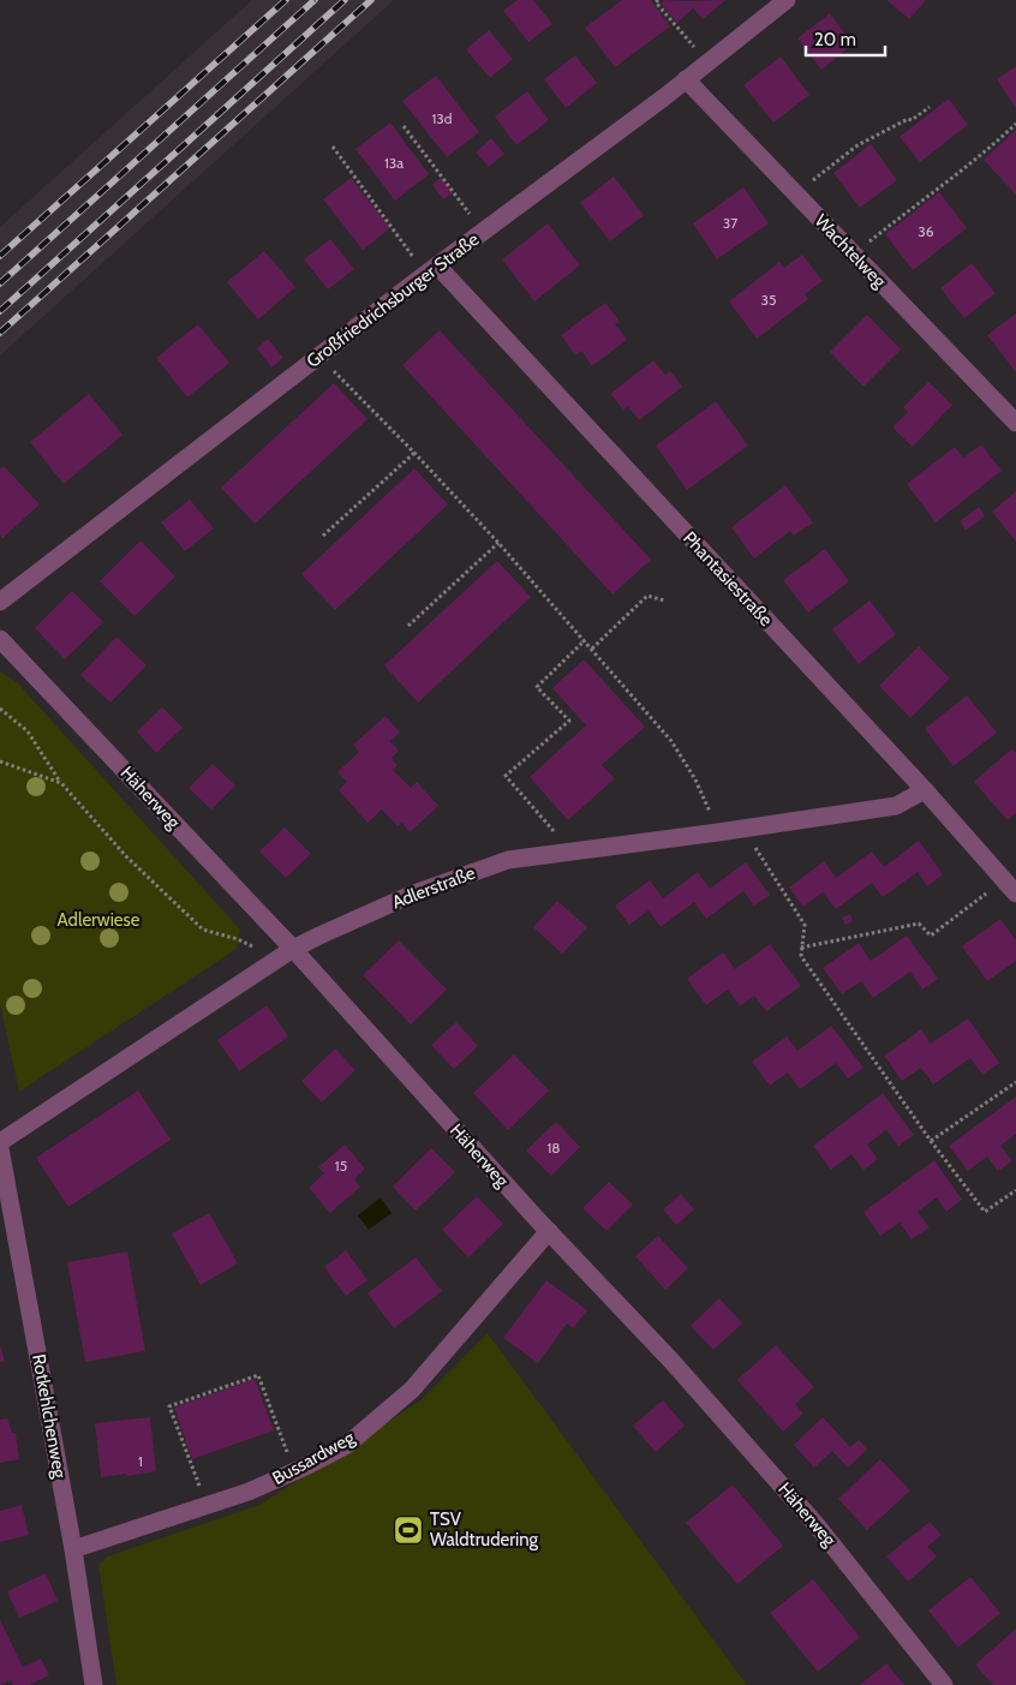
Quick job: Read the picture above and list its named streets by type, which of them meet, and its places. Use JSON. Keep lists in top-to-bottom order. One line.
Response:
{"streets":{"street":["Wachtelweg","Großfriedrichsburger Straße","Phantasiestraße","Häherweg","Adlerstraße","Rotkehlchenweg","Bussardweg"]},"crossings":[["Wachtelweg","Großfriedrichsburger Straße"],["Großfriedrichsburger Straße","Phantasiestraße"],["Phantasiestraße","Adlerstraße"],["Häherweg","Adlerstraße"],["Häherweg","Bussardweg"],["Rotkehlchenweg","Bussardweg"]],"parks":["Adlerwiese"],"places":{"sports":["TSV Waldtrudering"]},"house_numbers":["13d","13a","37","36","35","18","15","1"],"scale_bar":"20 m"}
